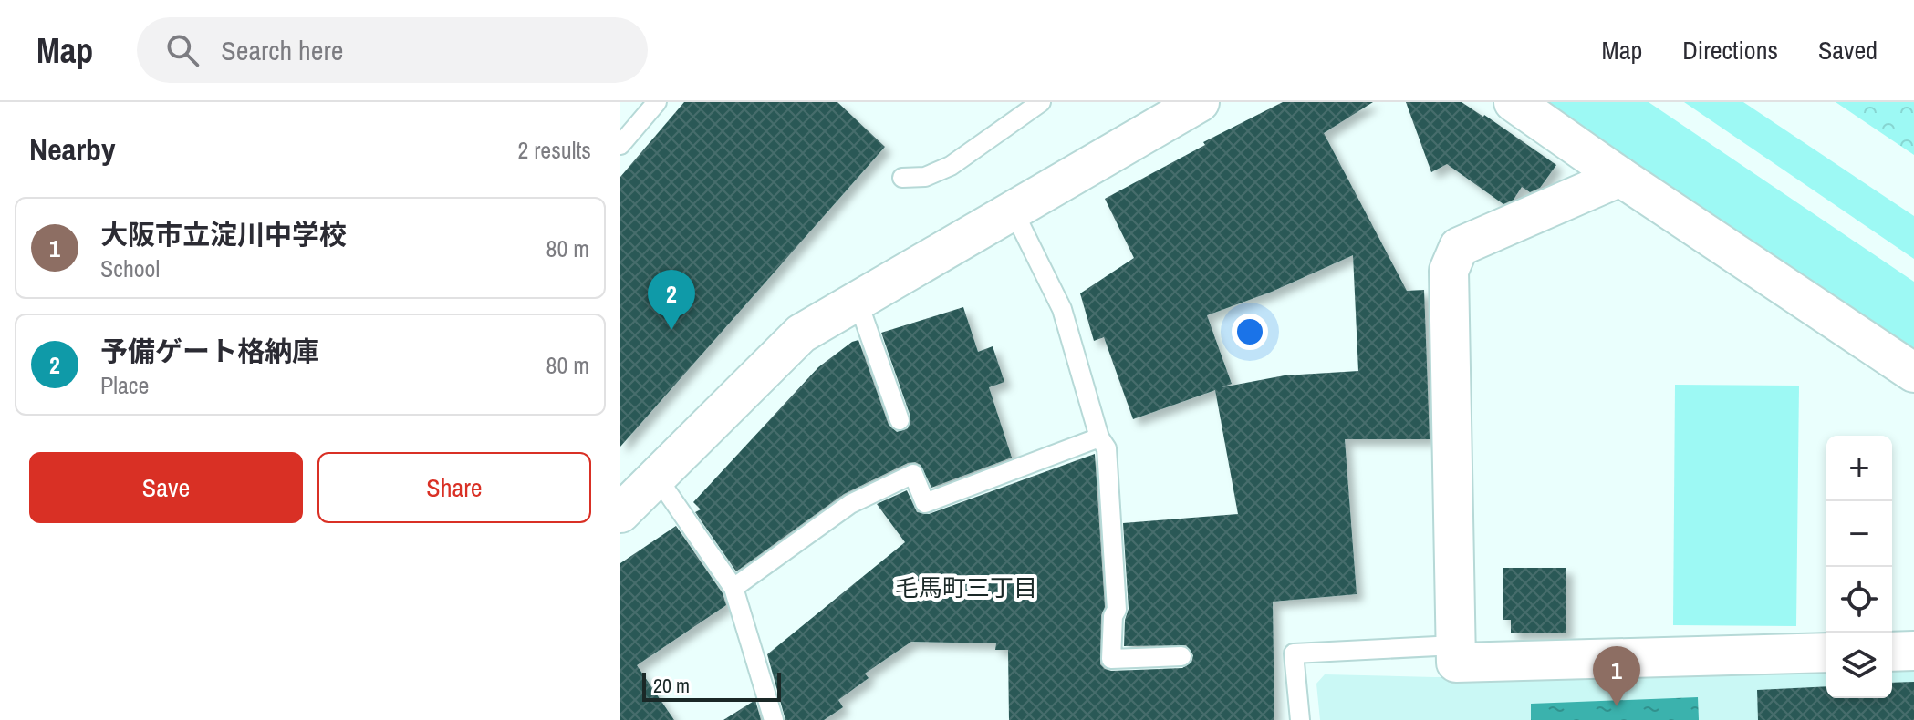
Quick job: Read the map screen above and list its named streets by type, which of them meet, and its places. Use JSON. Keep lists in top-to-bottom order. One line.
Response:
{"districts":["毛馬町三丁目"],"scale_bar":"20 m","page":{"header":"Map","search":"Search here","nav":["Map","Directions","Saved"],"heading":["Nearby","2 results"],"list":[{"mark":"1","name":"大阪市立淀川中学校","note":"School","value":"80 m"},{"mark":"2","name":"予備ゲート格納庫","note":"Place","value":"80 m"}],"pins":["2","1"],"buttons":["Save","Share"],"map_buttons":["+","−"],"scale":"20 m"}}
